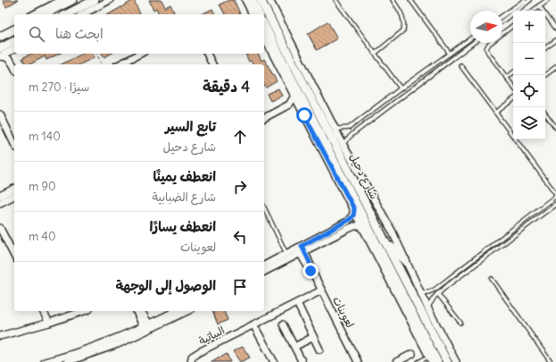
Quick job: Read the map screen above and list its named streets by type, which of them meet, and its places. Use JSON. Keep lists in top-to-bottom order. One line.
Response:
{"streets":{"main road":["شارع دحيل"],"street":["لعوينات","البياتية"]},"crossings":[["لعوينات","البياتية"]],"north":"right","page":{"map_buttons":["+","−"],"search":"ابحث هنا","heading":["4 دقيقة","سيرًا · 270 m"],"list":[["تابع السير","شارع دحيل","140 m"],["انعطف يمينًا","شارع الضبابية","90 m"],["انعطف يسارًا","لعوينات","40 m"],"الوصول إلى الوجهة"]}}
